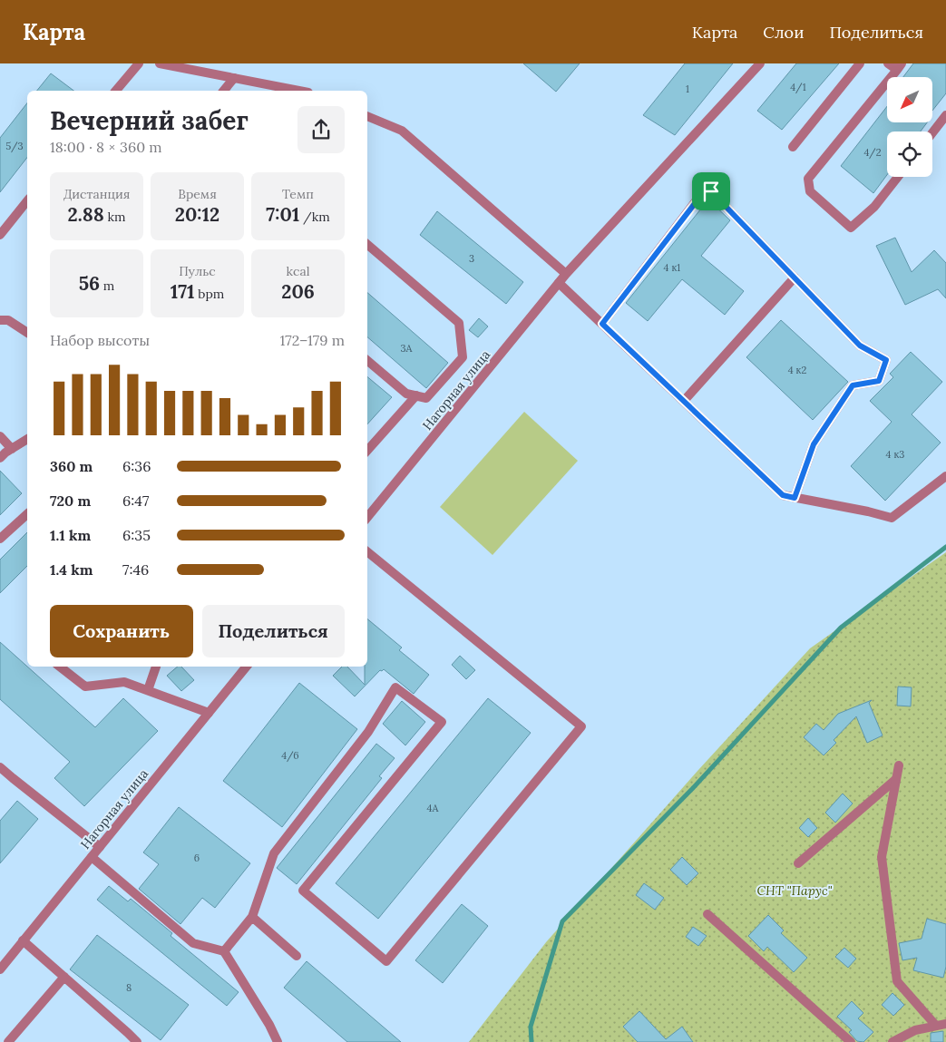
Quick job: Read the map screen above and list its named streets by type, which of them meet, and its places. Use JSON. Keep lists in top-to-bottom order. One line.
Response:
{"streets":{"street":["Нагорная улица"]},"parks":["СНТ \"Парус\""],"house_numbers":["4/1","1","5/3","4/2","3","4 к1","3А","4 к2","4 к3","4/6","4А","6","8"],"north":"bottom left","page":{"header":"Карта","nav":["Карта","Слои","Поделиться"],"heading":["Вечерний забег","18:00 · 8 × 360 m"],"stats":[["Дистанция","2.88 km"],["Время","20:12"],["Темп","7:01 /km"],["56 m"],["Пульс","171 bpm"],["kcal","206"]],"chart":["Набор высоты","172–179 m"],"list":[{"name":"360 m","note":"6:36"},{"name":"720 m","note":"6:47"},{"name":"1.1 km","note":"6:35"},{"name":"1.4 km","note":"7:46"}],"buttons":["Сохранить","Поделиться"]}}
